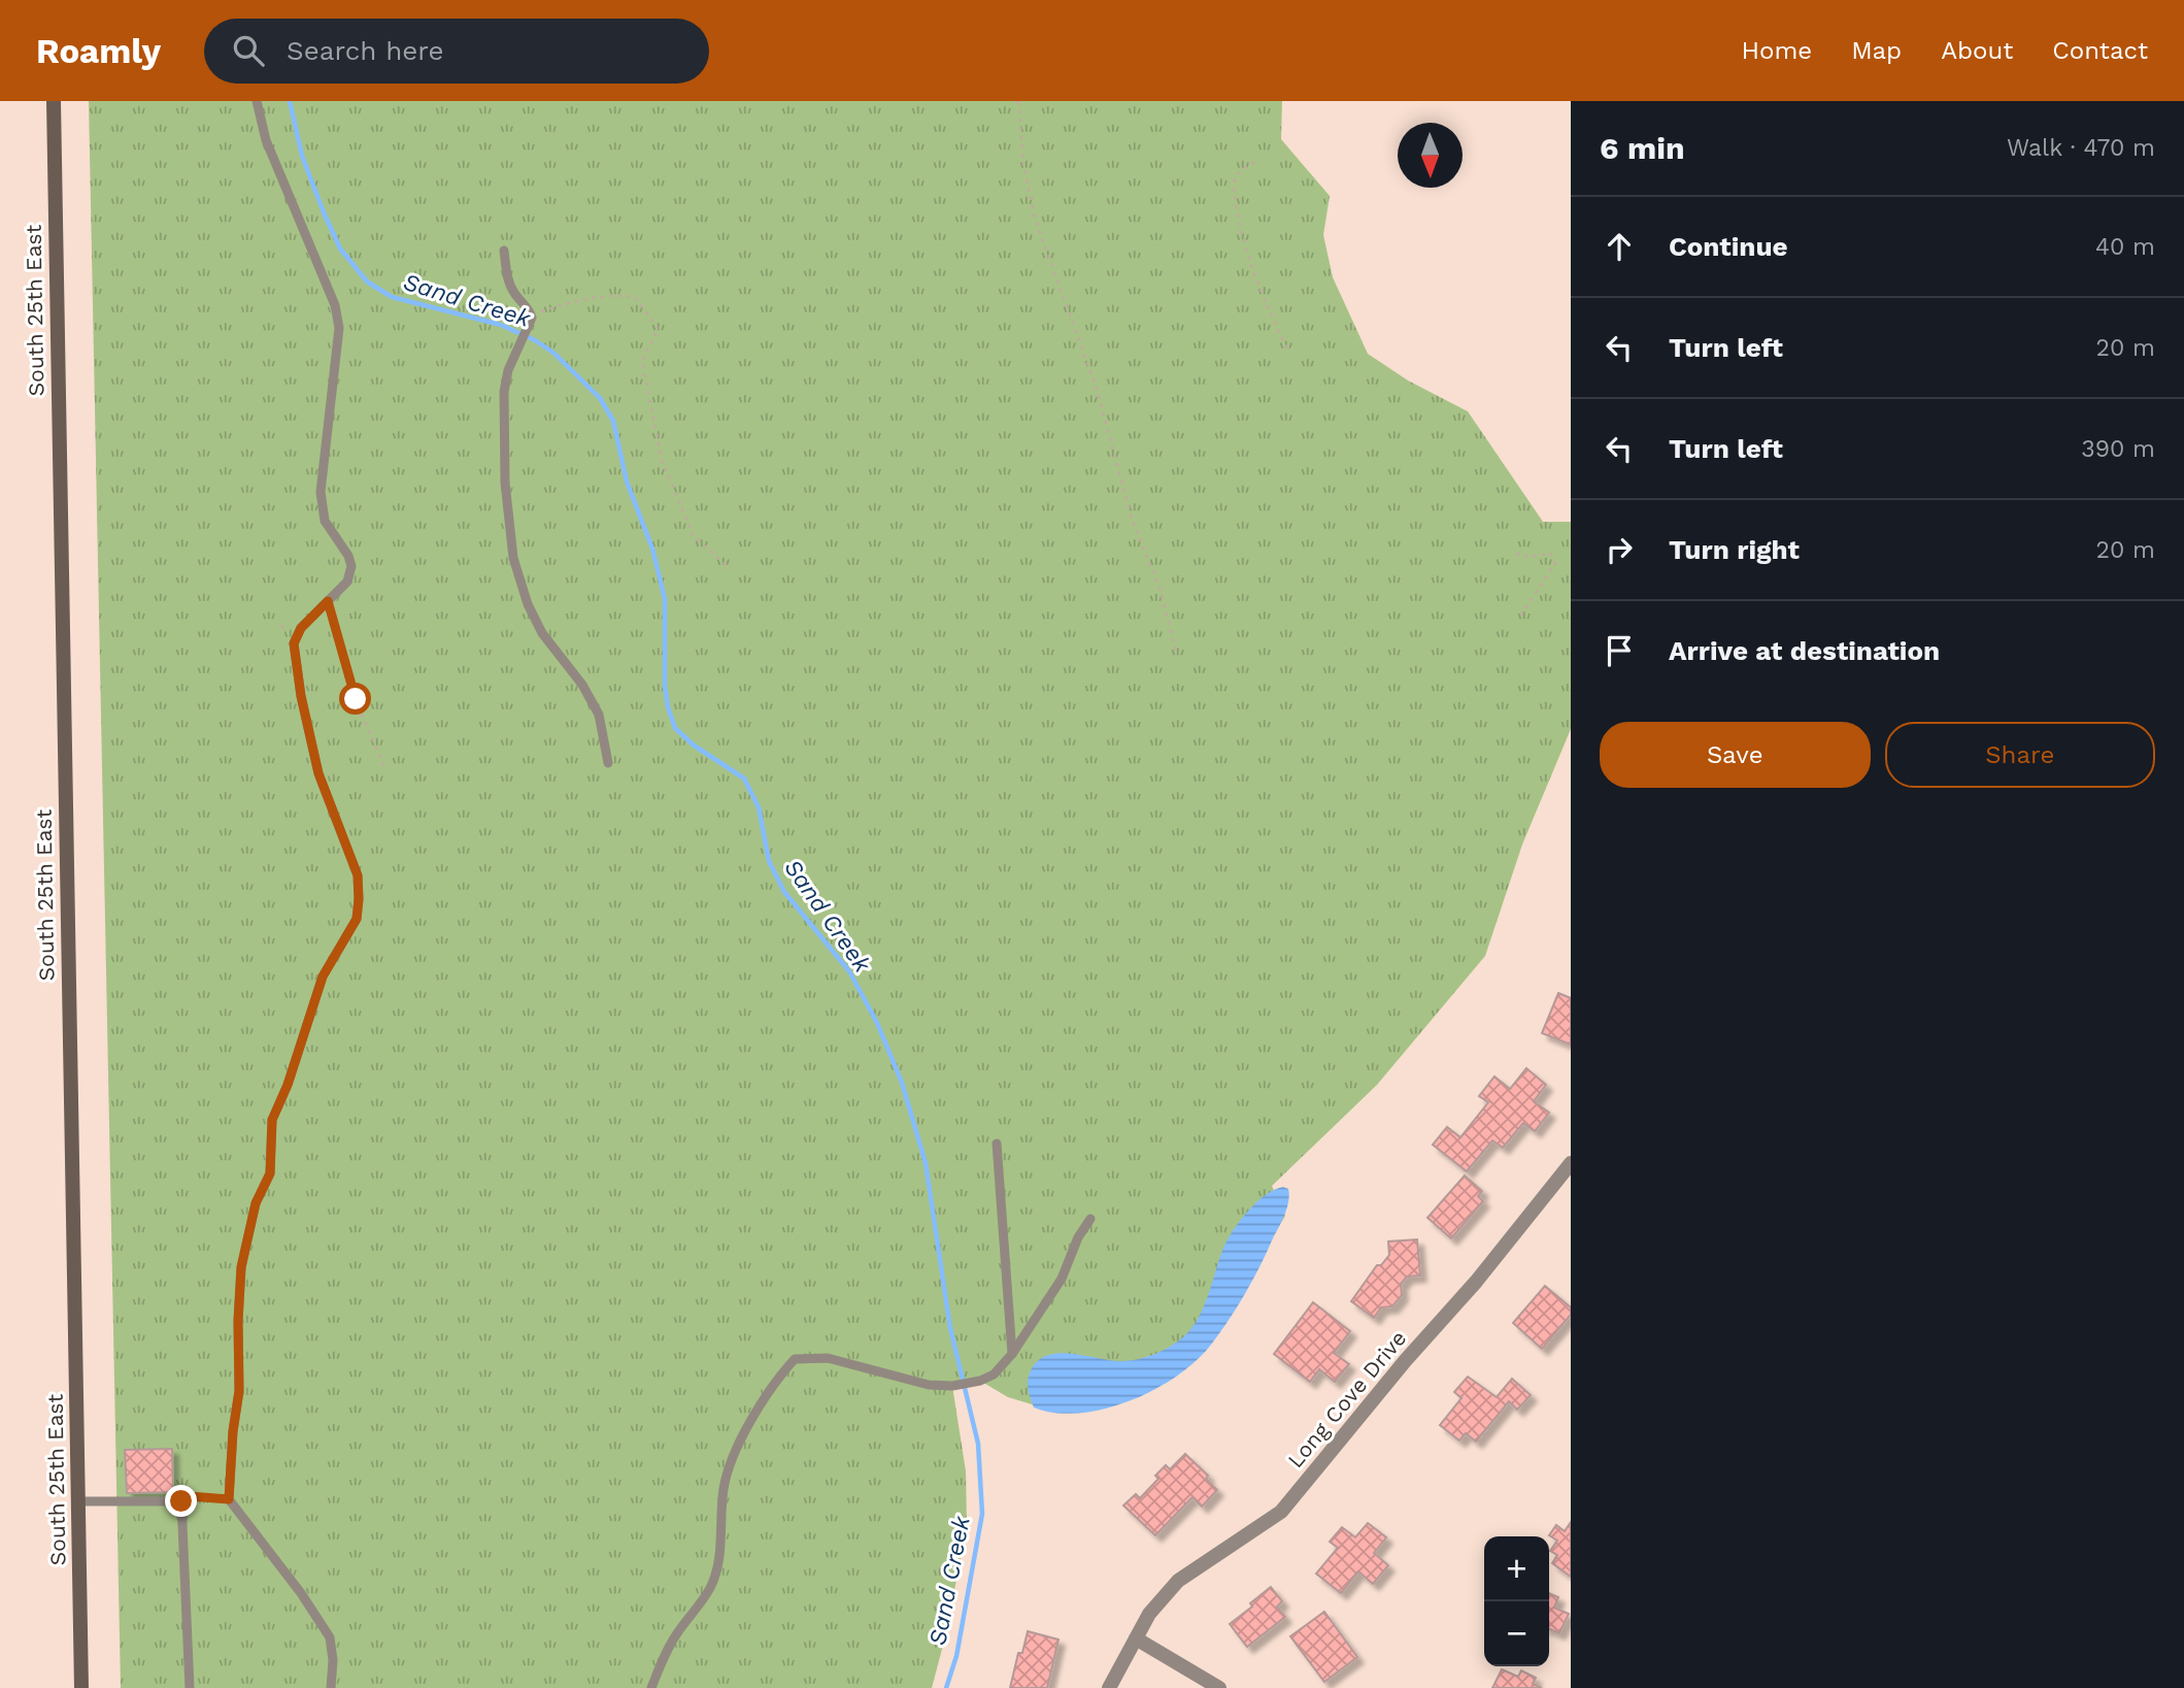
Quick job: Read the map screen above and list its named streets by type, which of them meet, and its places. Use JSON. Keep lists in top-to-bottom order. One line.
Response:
{"streets":{"main road":["South 25th East"],"street":["Long Cove Drive"]},"water":["Sand Creek"],"north":"bottom","page":{"header":"Roamly","search":"Search here","nav":["Home","Map","About","Contact"],"heading":["6 min","Walk · 470 m"],"list":[["Continue","40 m"],["Turn left","20 m"],["Turn left","390 m"],["Turn right","20 m"],"Arrive at destination"],"buttons":["Save","Share"],"map_buttons":["+","−"]}}
